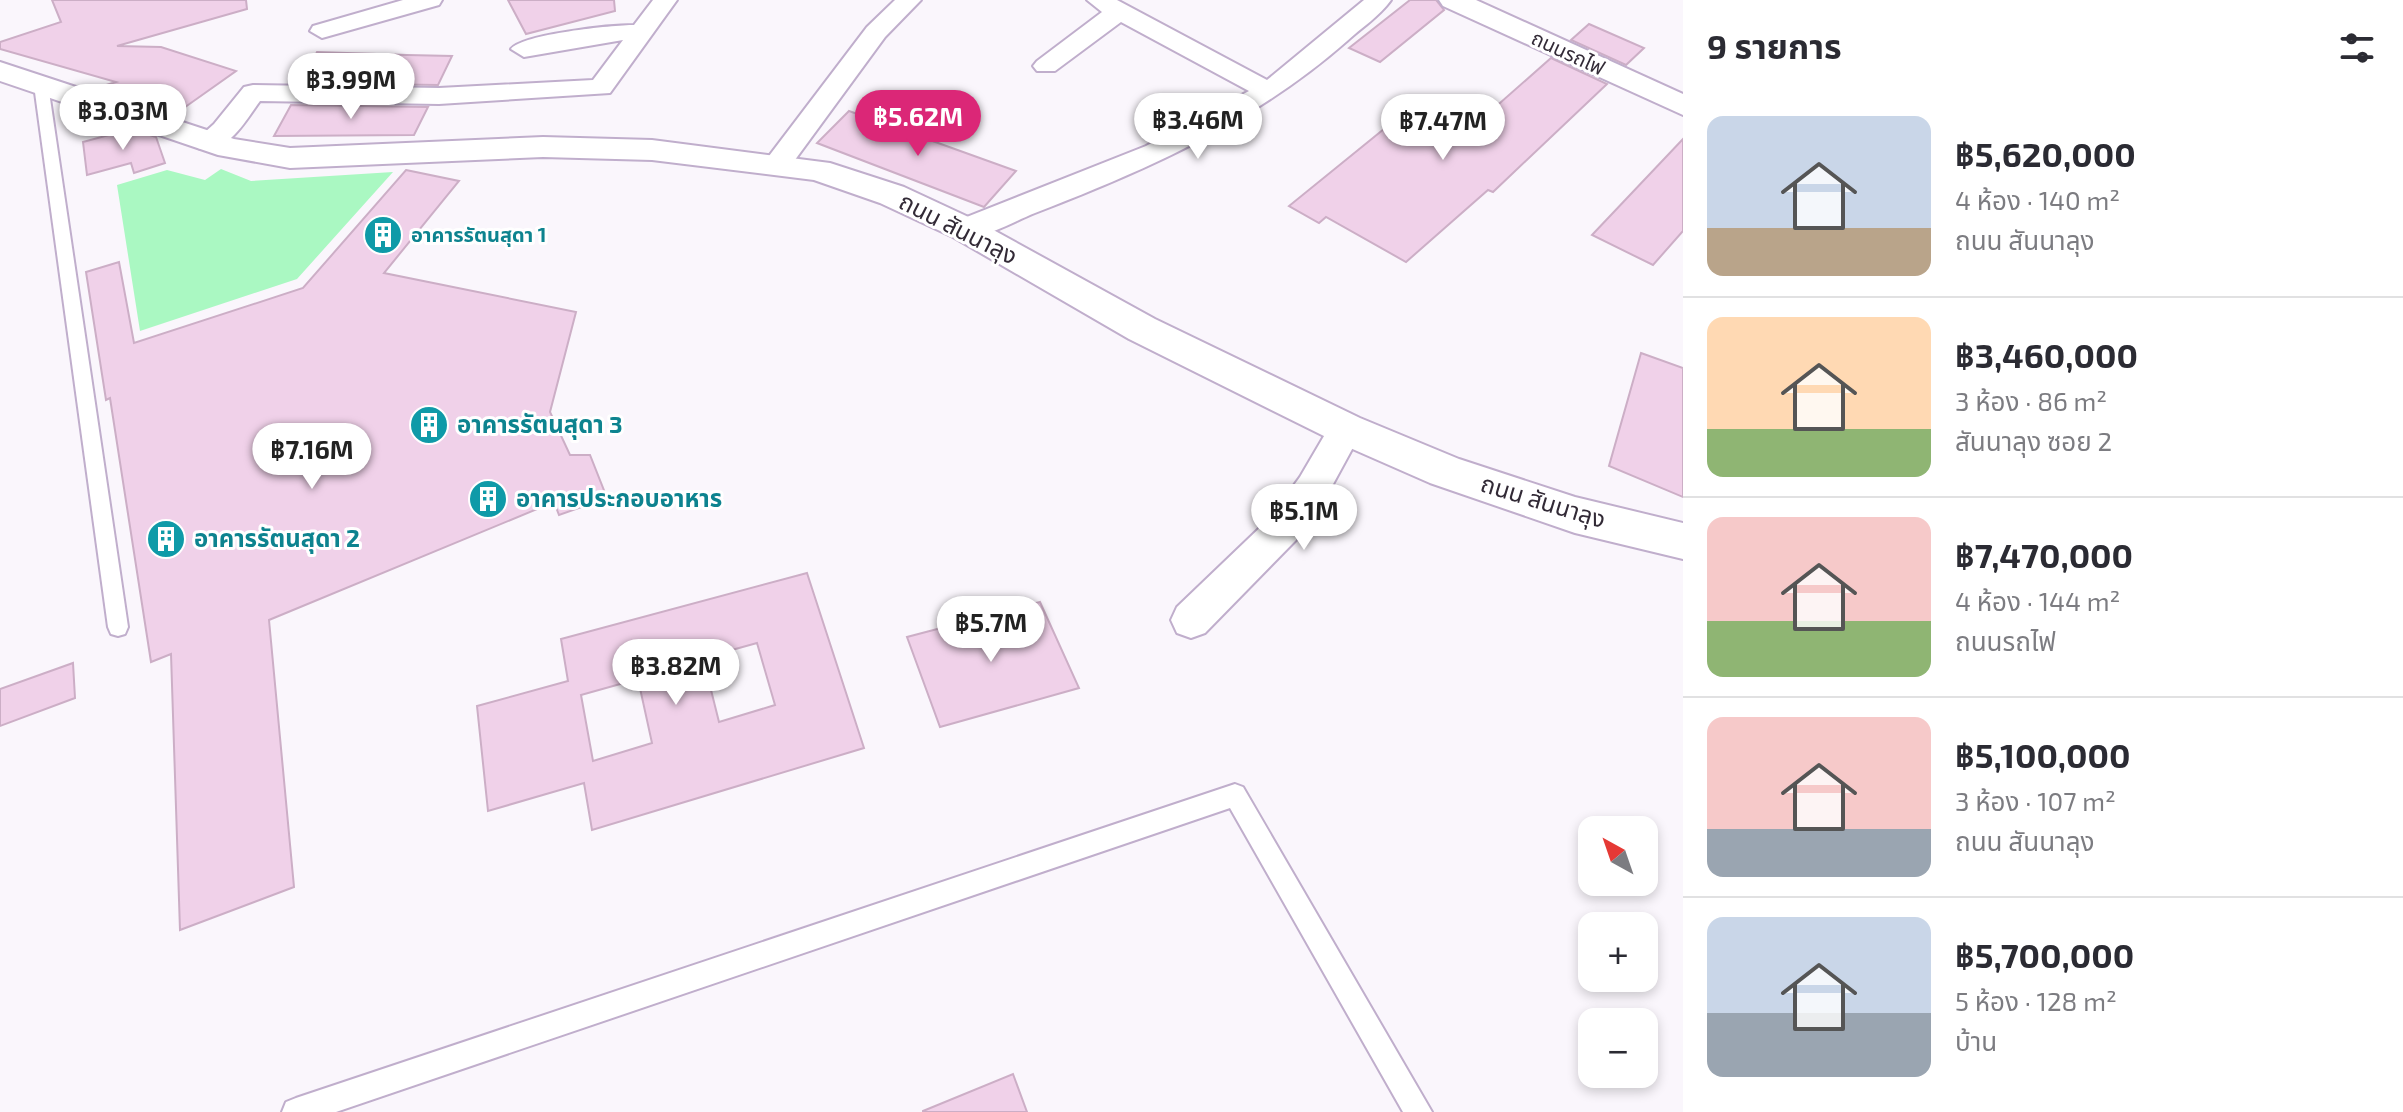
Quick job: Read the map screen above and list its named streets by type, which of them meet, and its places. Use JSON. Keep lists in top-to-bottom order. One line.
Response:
{"streets":{"street":["ถนนรถไฟ","ถนน สันนาลุง"]},"places":{"building":["อาคารรัตนสุดา 1","อาคารรัตนสุดา 3","อาคารประกอบอาหาร","อาคารรัตนสุดา 2"]},"north":"top left","page":{"heading":"9 รายการ","price":["฿3.99M","฿3.03M","฿5.62M","฿3.46M","฿7.47M","฿7.16M","฿5.1M","฿5.7M","฿3.82M"],"list":[{"name":"฿5,620,000","note":"4 ห้อง · 140 m² · ถนน สันนาลุง"},{"name":"฿3,460,000","note":"3 ห้อง · 86 m² · สันนาลุง ซอย 2"},{"name":"฿7,470,000","note":"4 ห้อง · 144 m² · ถนนรถไฟ"},{"name":"฿5,100,000","note":"3 ห้อง · 107 m² · ถนน สันนาลุง"},{"name":"฿5,700,000","note":"5 ห้อง · 128 m² · บ้าน"}],"map_buttons":["+","−"]}}
